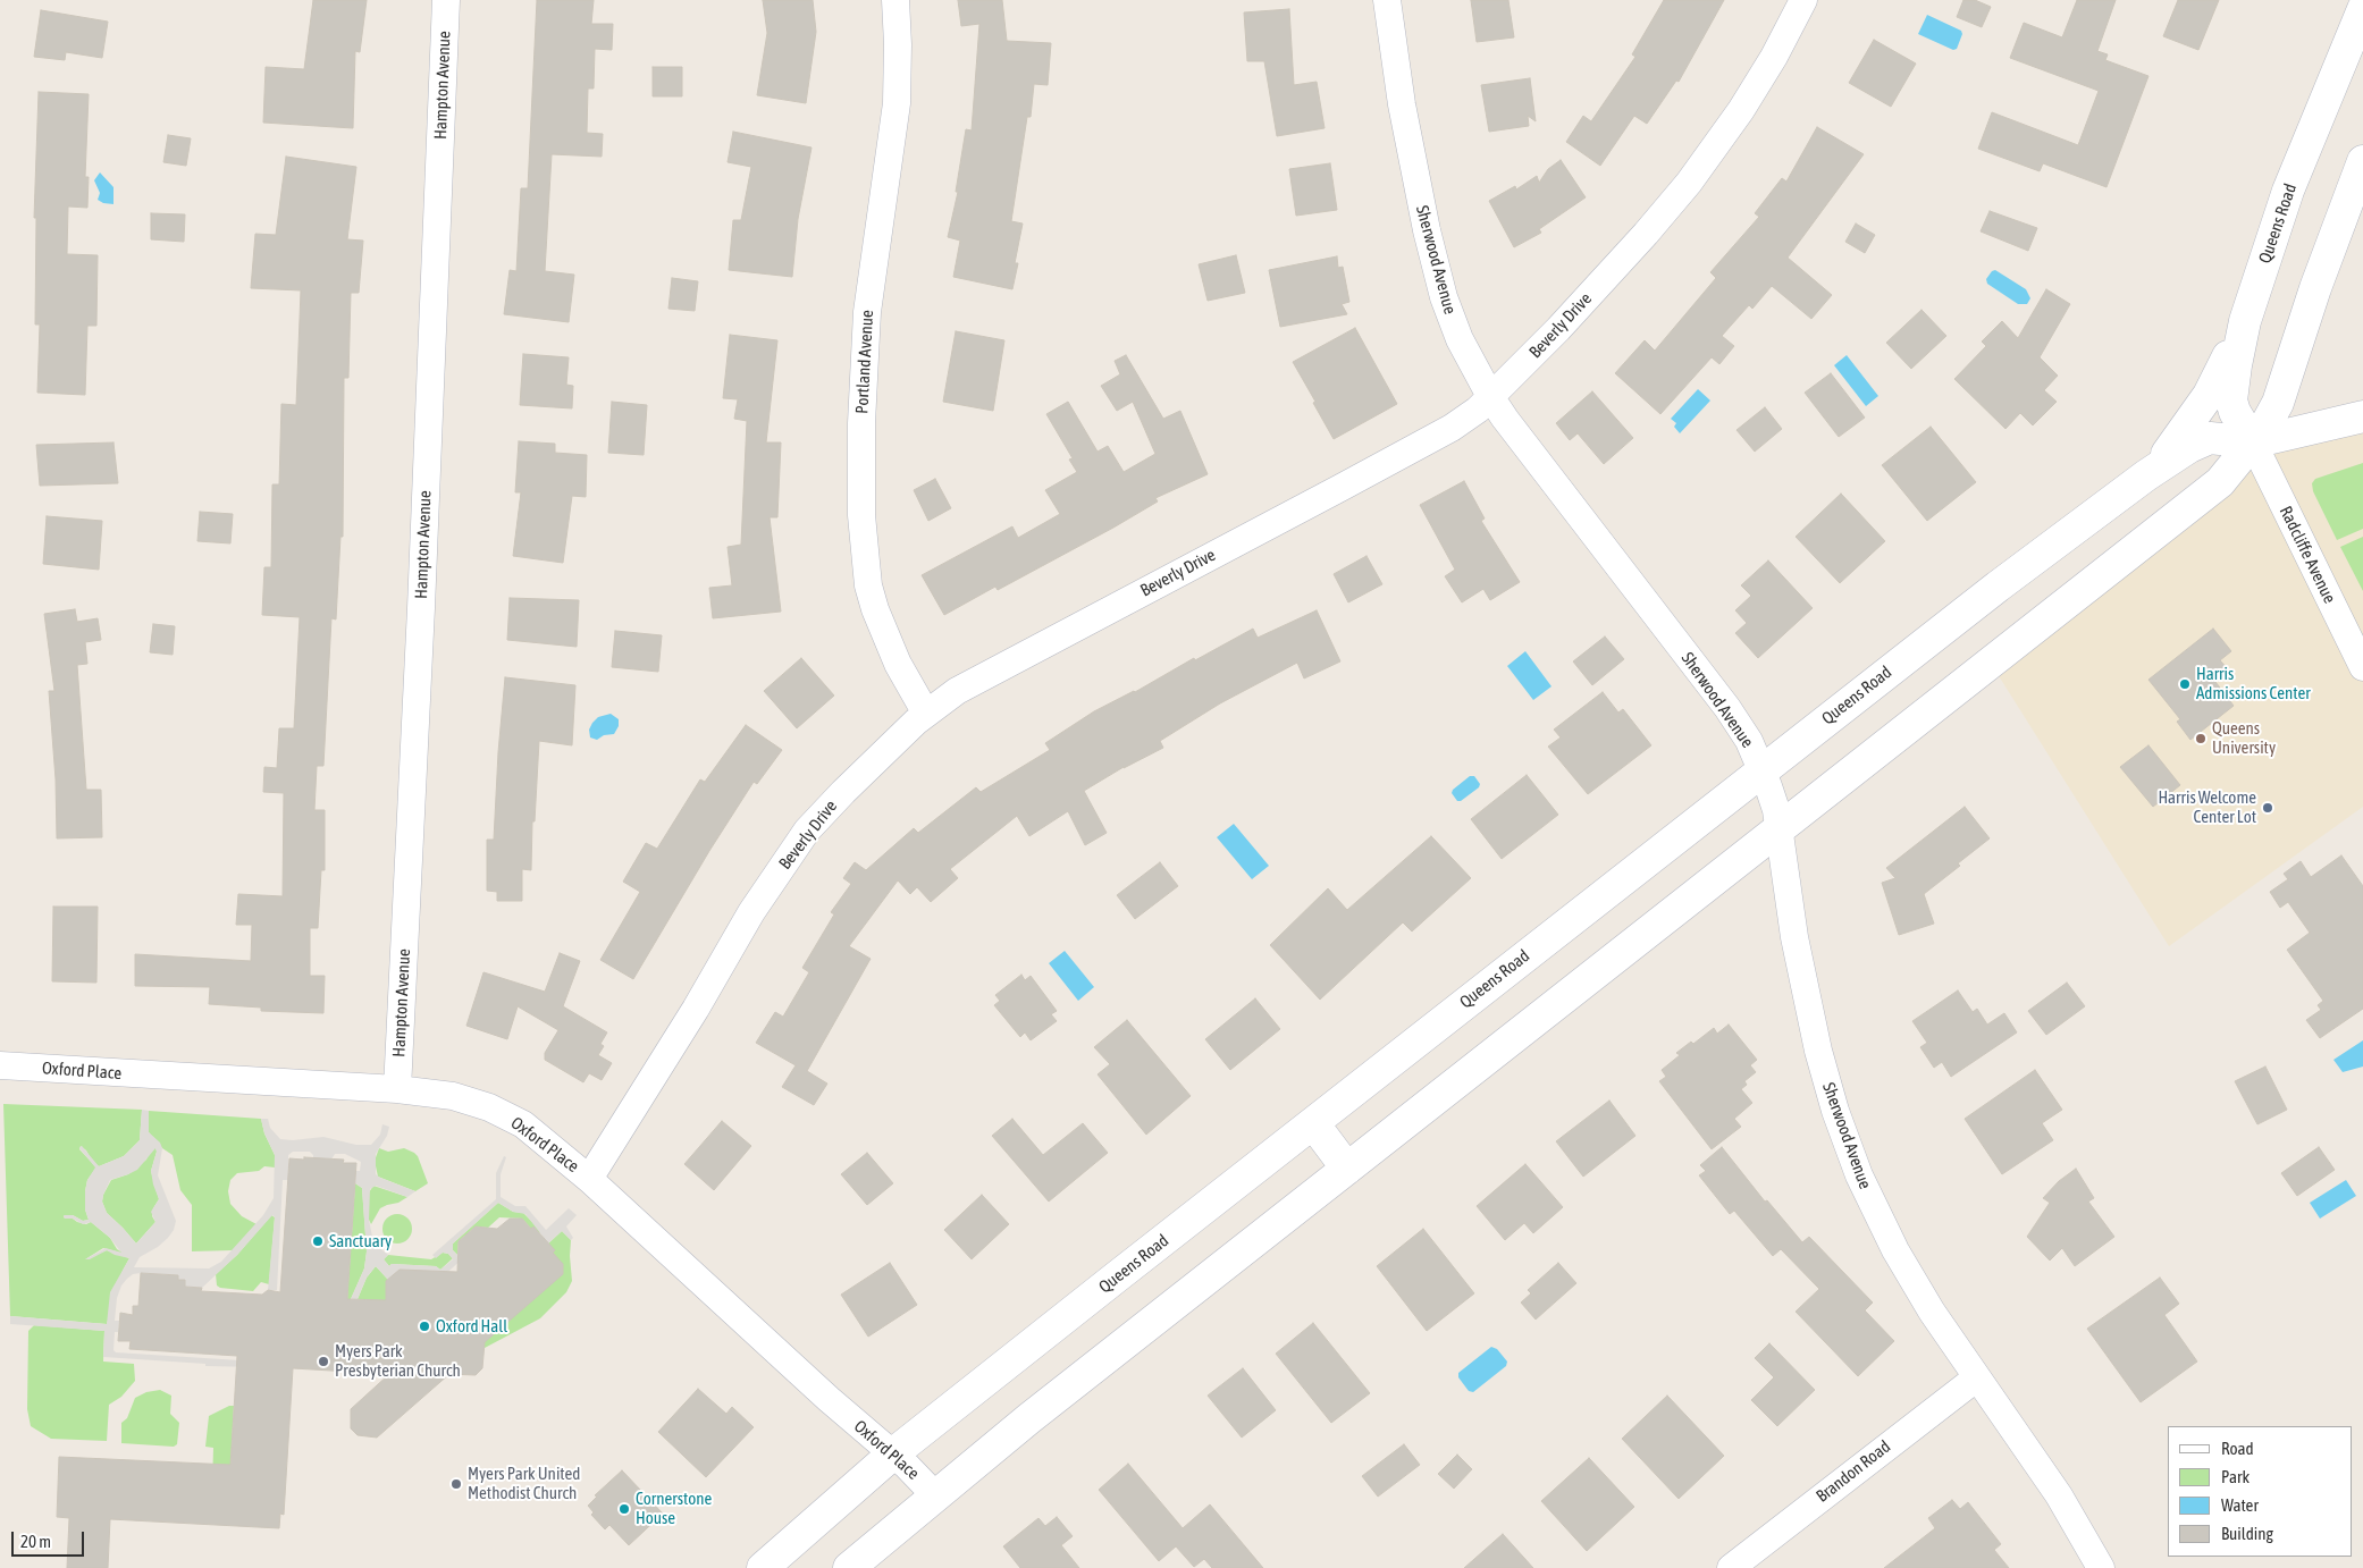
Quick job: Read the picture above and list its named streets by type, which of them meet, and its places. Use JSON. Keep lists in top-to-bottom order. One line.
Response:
{"streets":{"street":["Hampton Avenue","Queens Road","Sherwood Avenue","Beverly Drive","Portland Avenue","Radcliffe Avenue","Oxford Place","Brandon Road"]},"crossings":[["Hampton Avenue","Oxford Place"],["Queens Road","Sherwood Avenue"],["Queens Road","Radcliffe Avenue"],["Queens Road","Oxford Place"],["Sherwood Avenue","Beverly Drive"],["Sherwood Avenue","Brandon Road"],["Beverly Drive","Portland Avenue"],["Beverly Drive","Oxford Place"]],"places":["Harris Admissions Center","Queens University","Harris Welcome Center Lot","Sanctuary","Oxford Hall","Myers Park Presbyterian Church","Myers Park United Methodist Church","Cornerstone House"],"legend":["Road","Park","Water","Building"],"scale_bar":"20 m"}
